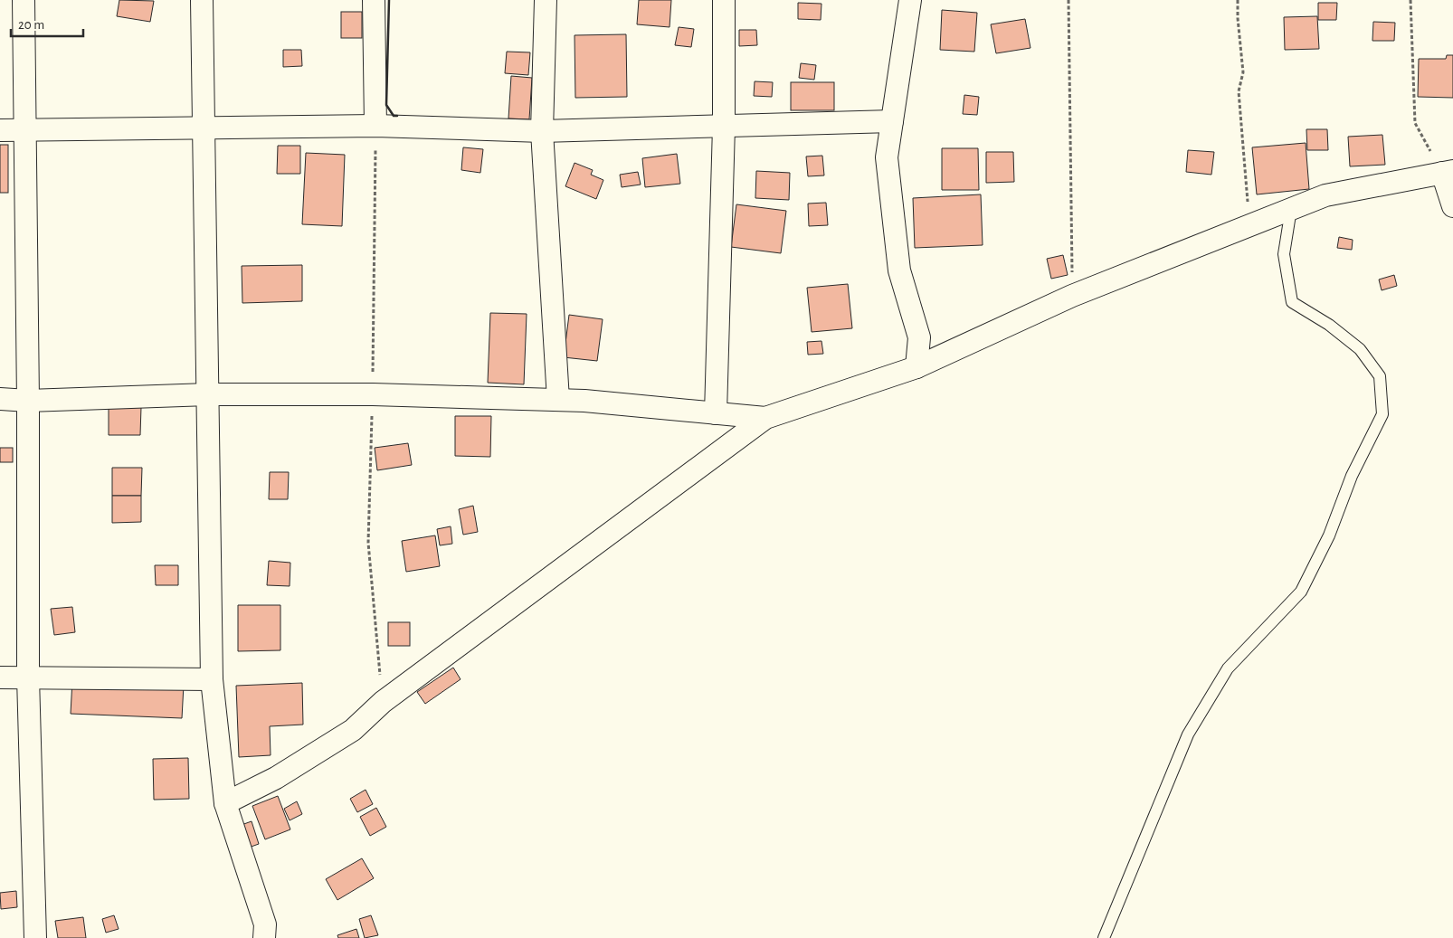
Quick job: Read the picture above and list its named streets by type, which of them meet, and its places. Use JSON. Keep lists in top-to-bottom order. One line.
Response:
{"scale_bar":"20 m"}
